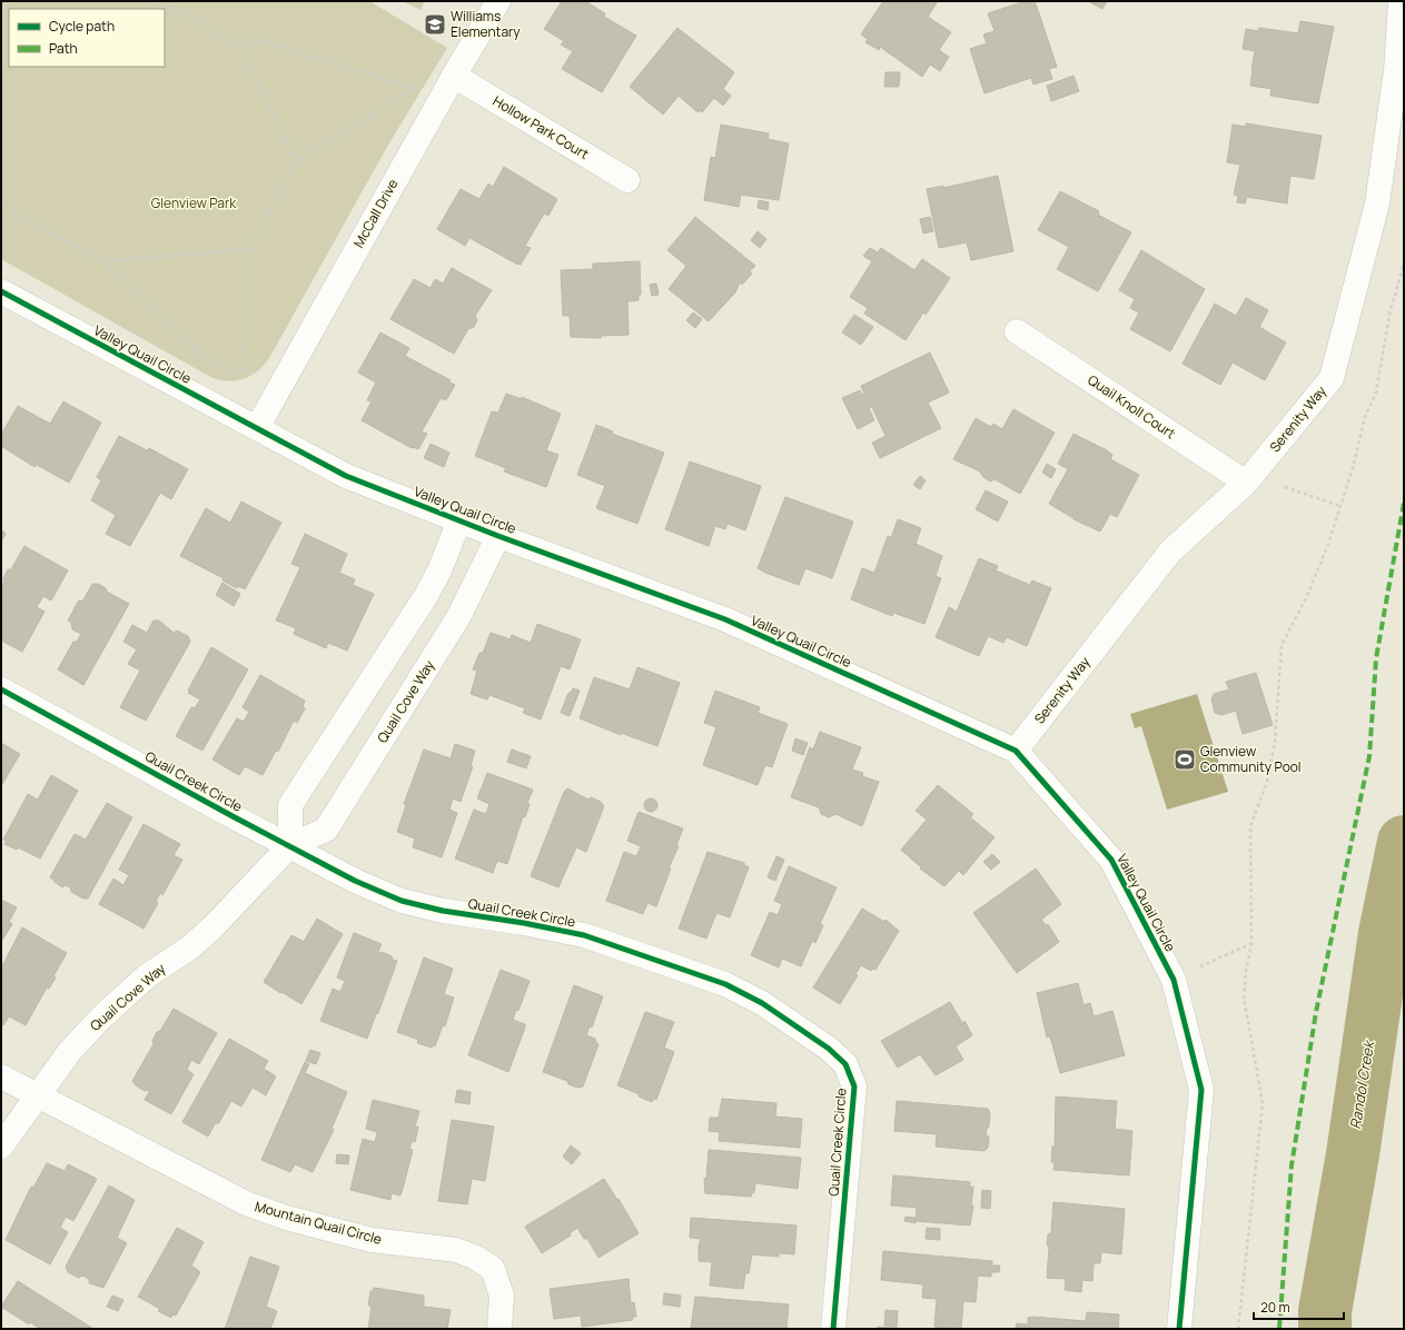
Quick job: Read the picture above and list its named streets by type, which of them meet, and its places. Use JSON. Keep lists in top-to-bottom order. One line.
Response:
{"streets":{"street":["Hollow Park Court","McCall Drive","Valley Quail Circle","Quail Knoll Court","Serenity Way","Quail Cove Way","Quail Creek Circle","Mountain Quail Circle"]},"crossings":[["Hollow Park Court","McCall Drive"],["McCall Drive","Valley Quail Circle"],["Valley Quail Circle","Serenity Way"],["Valley Quail Circle","Quail Cove Way"],["Quail Knoll Court","Serenity Way"],["Quail Cove Way","Quail Creek Circle"],["Quail Cove Way","Mountain Quail Circle"]],"water":["Randol Creek"],"parks":["Glenview Park"],"places":{"school or university":["Williams Elementary"],"sports":["Glenview Community Pool"]},"legend":["Cycle path","Path"],"scale_bar":"20 m"}
